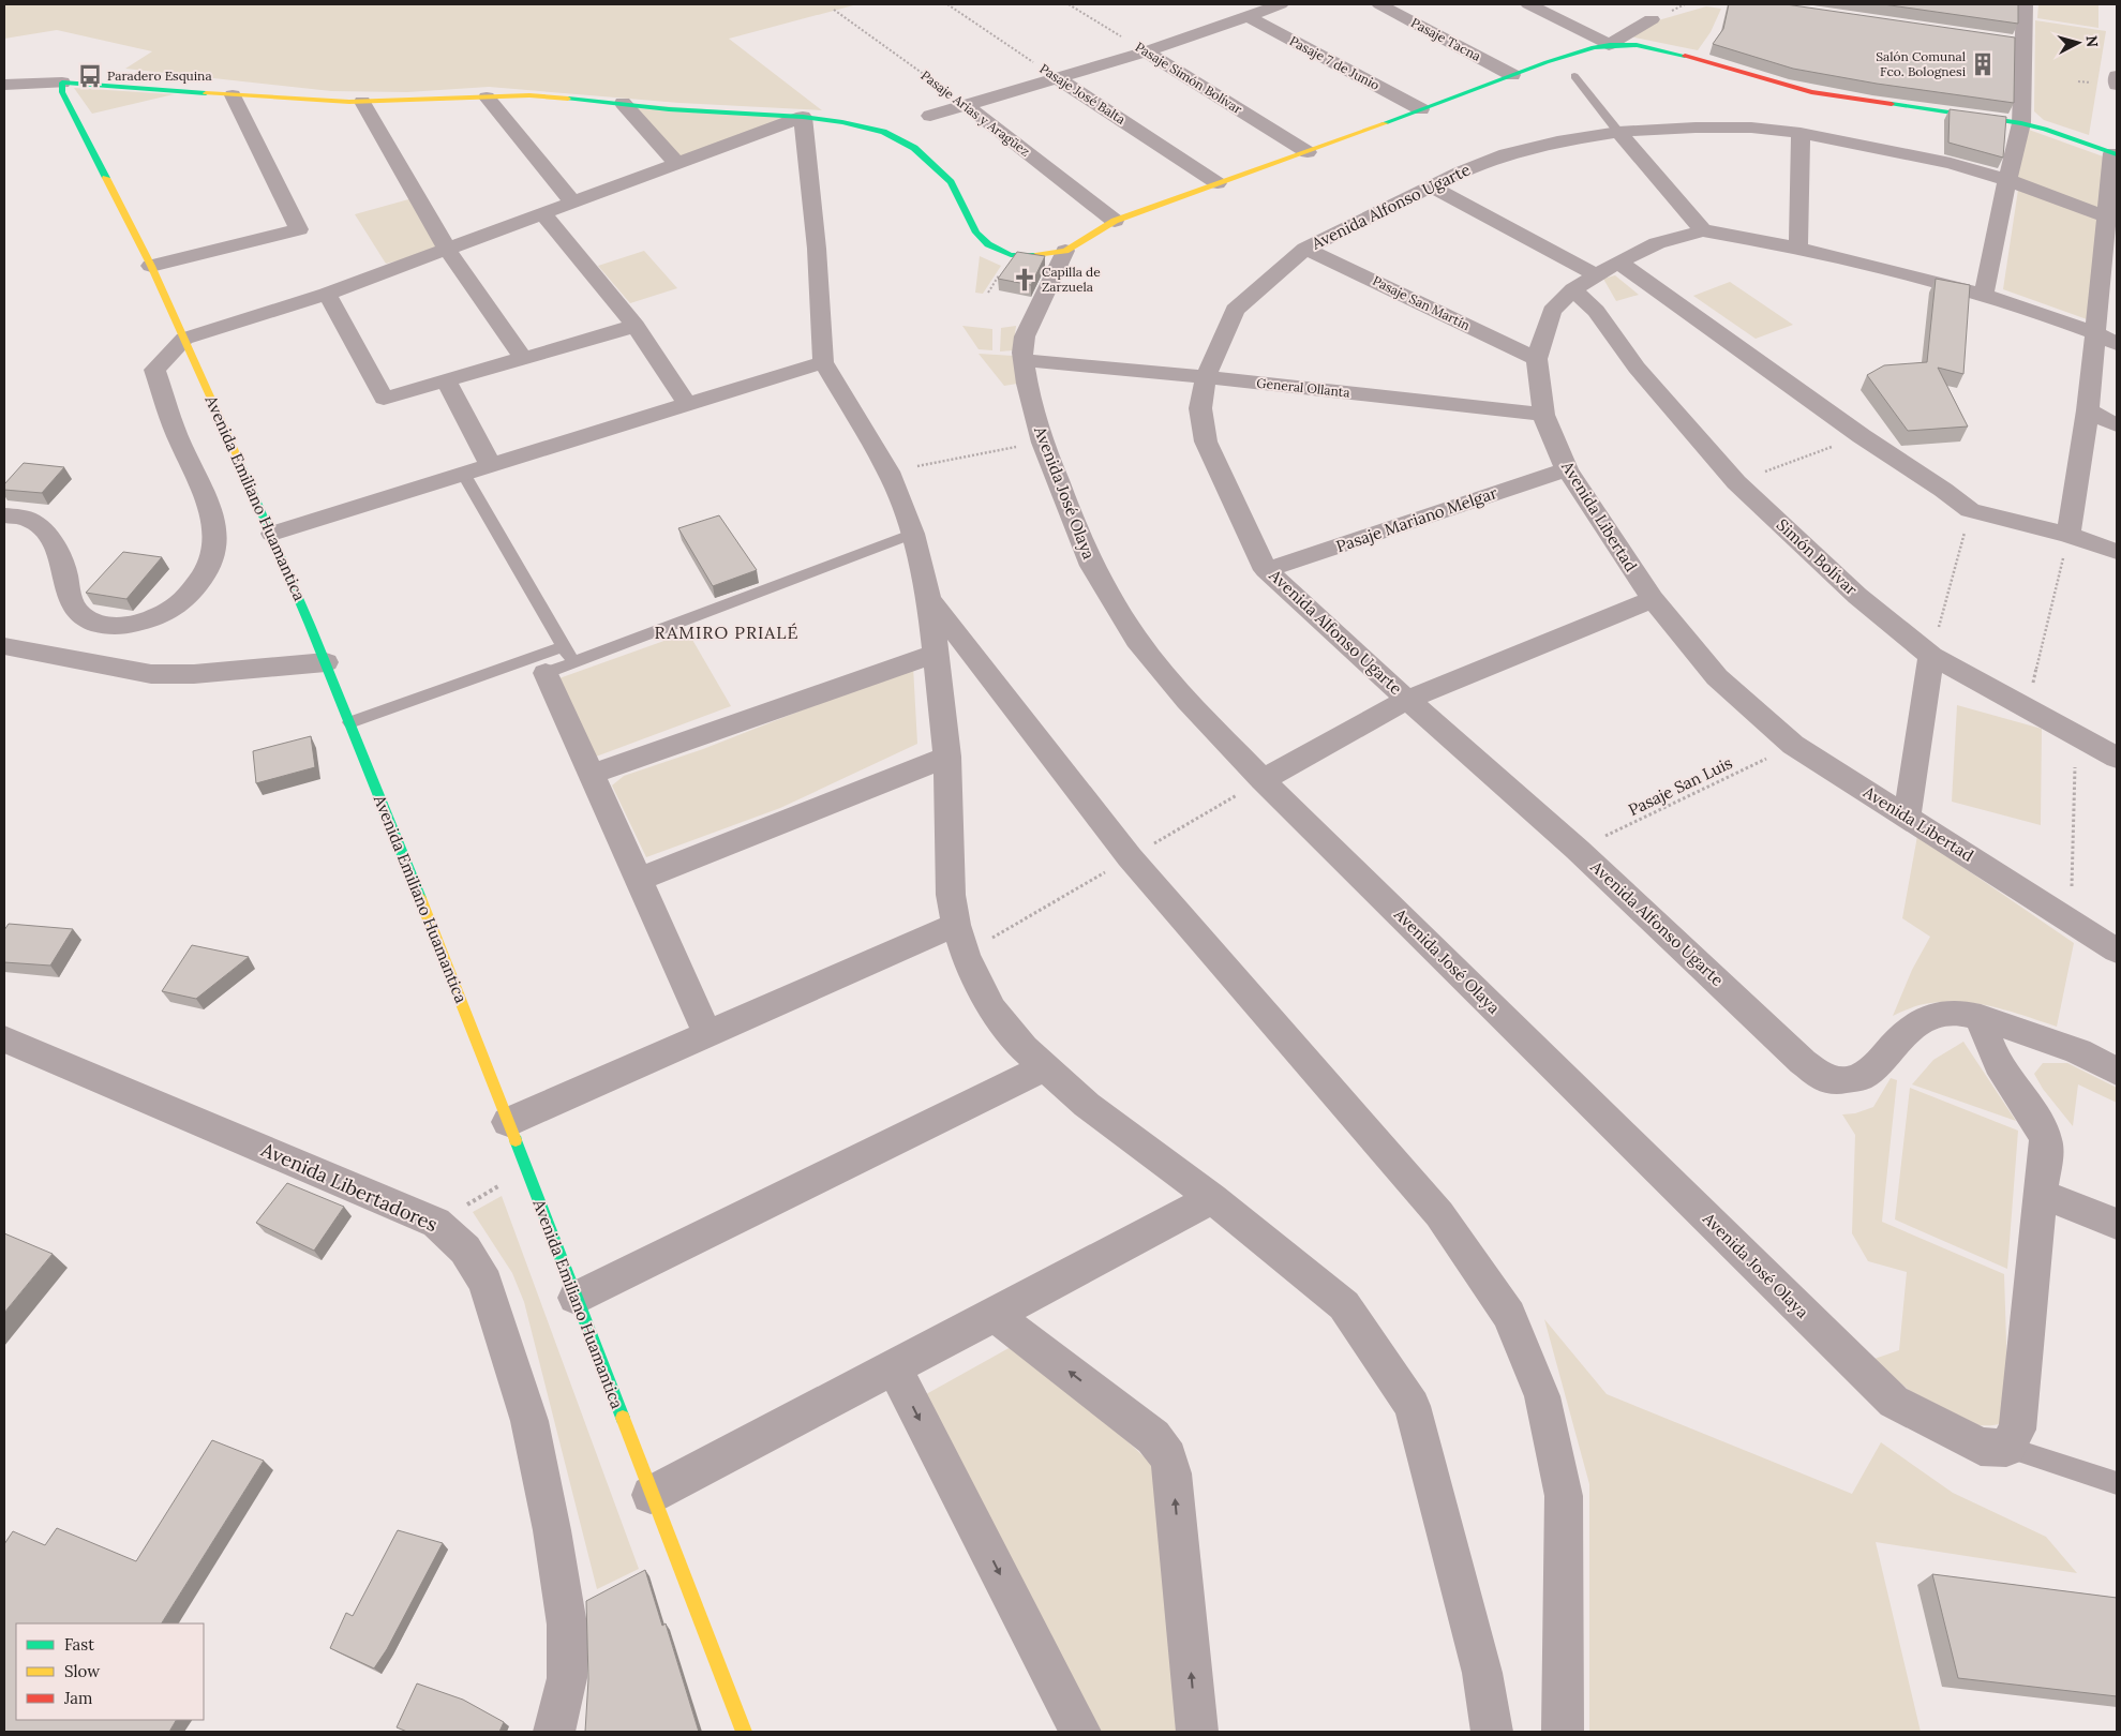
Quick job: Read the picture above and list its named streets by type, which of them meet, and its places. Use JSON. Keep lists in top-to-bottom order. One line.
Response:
{"streets":{"street":["Pasaje Tacna","Pasaje 7 de Junio","Pasaje Simón Bolívar","Pasaje José Balta","Pasaje Arias y Aragüez","Avenida Alfonso Ugarte","Pasaje San Martín","General Ollanta","Avenida José Olaya","Avenida Emiliano Huamantica","Avenida Libertad","Pasaje Mariano Melgar","Simón Bolívar","Avenida Libertadores"],"path":["Pasaje San Luis"]},"crossings":[["Avenida Alfonso Ugarte","Pasaje San Martín"],["Avenida Alfonso Ugarte","General Ollanta"],["Avenida Alfonso Ugarte","Pasaje Mariano Melgar"],["Avenida Alfonso Ugarte","Pasaje San Luis"],["Pasaje San Martín","Avenida Libertad"],["General Ollanta","Avenida José Olaya"],["General Ollanta","Avenida Libertad"],["Avenida Libertad","Pasaje Mariano Melgar"],["Avenida Libertad","Simón Bolívar"],["Avenida Libertad","Pasaje San Luis"]],"districts":["RAMIRO PRIALÉ"],"places":{"building":["Salón Comunal Fco. Bolognesi"],"bus stop":["Paradero Esquina"],"church":["Capilla de Zarzuela"]},"legend":["Fast","Slow","Jam"],"north":"right"}
